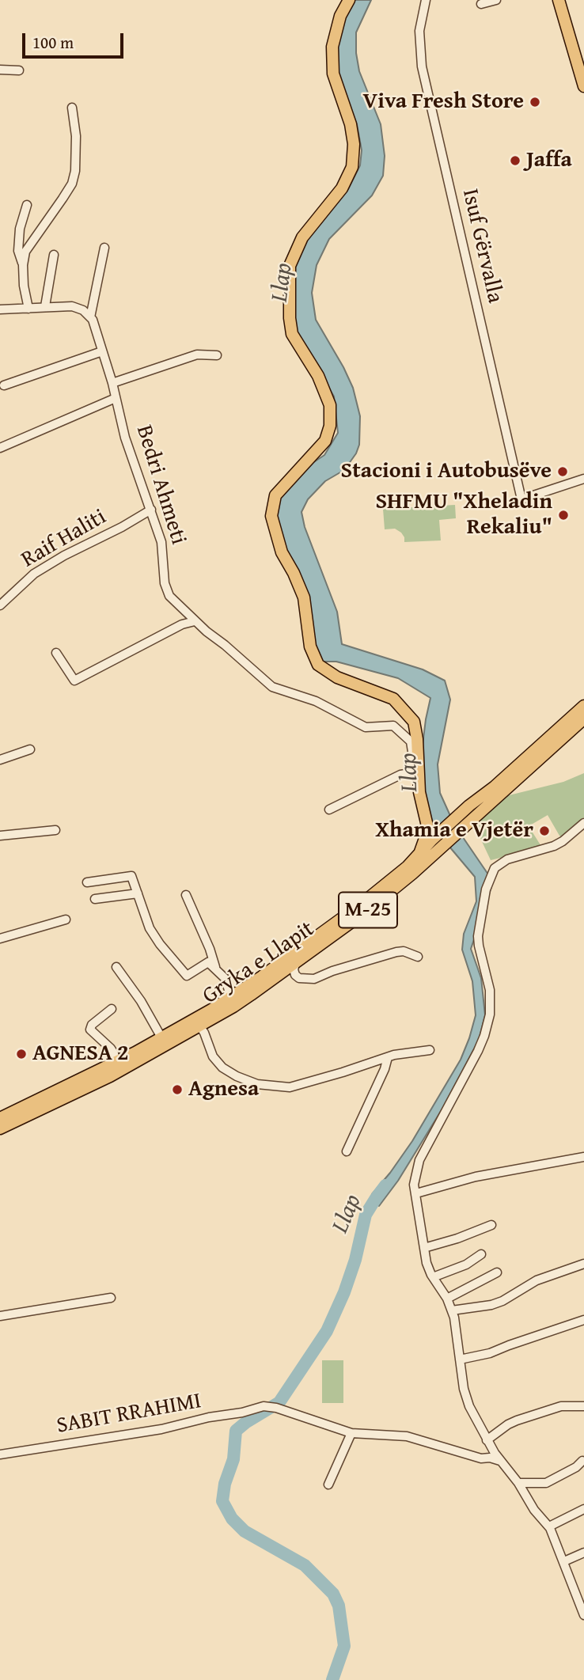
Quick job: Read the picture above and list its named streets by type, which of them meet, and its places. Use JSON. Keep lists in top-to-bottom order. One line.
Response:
{"streets":{"main road":["M-25","Gryka e Llapit"],"street":["Isuf Gërvalla","Bedri Ahmeti","Raif Haliti","SABIT RRAHIMI"]},"crossings":[["Bedri Ahmeti","Raif Haliti"]],"water":["Llap"],"places":["Viva Fresh Store","Jaffa","Stacioni i Autobusëve","SHFMU \"Xheladin Rekaliu\"","Xhamia e Vjetër","AGNESA 2","Agnesa"],"scale_bar":"100 m"}
